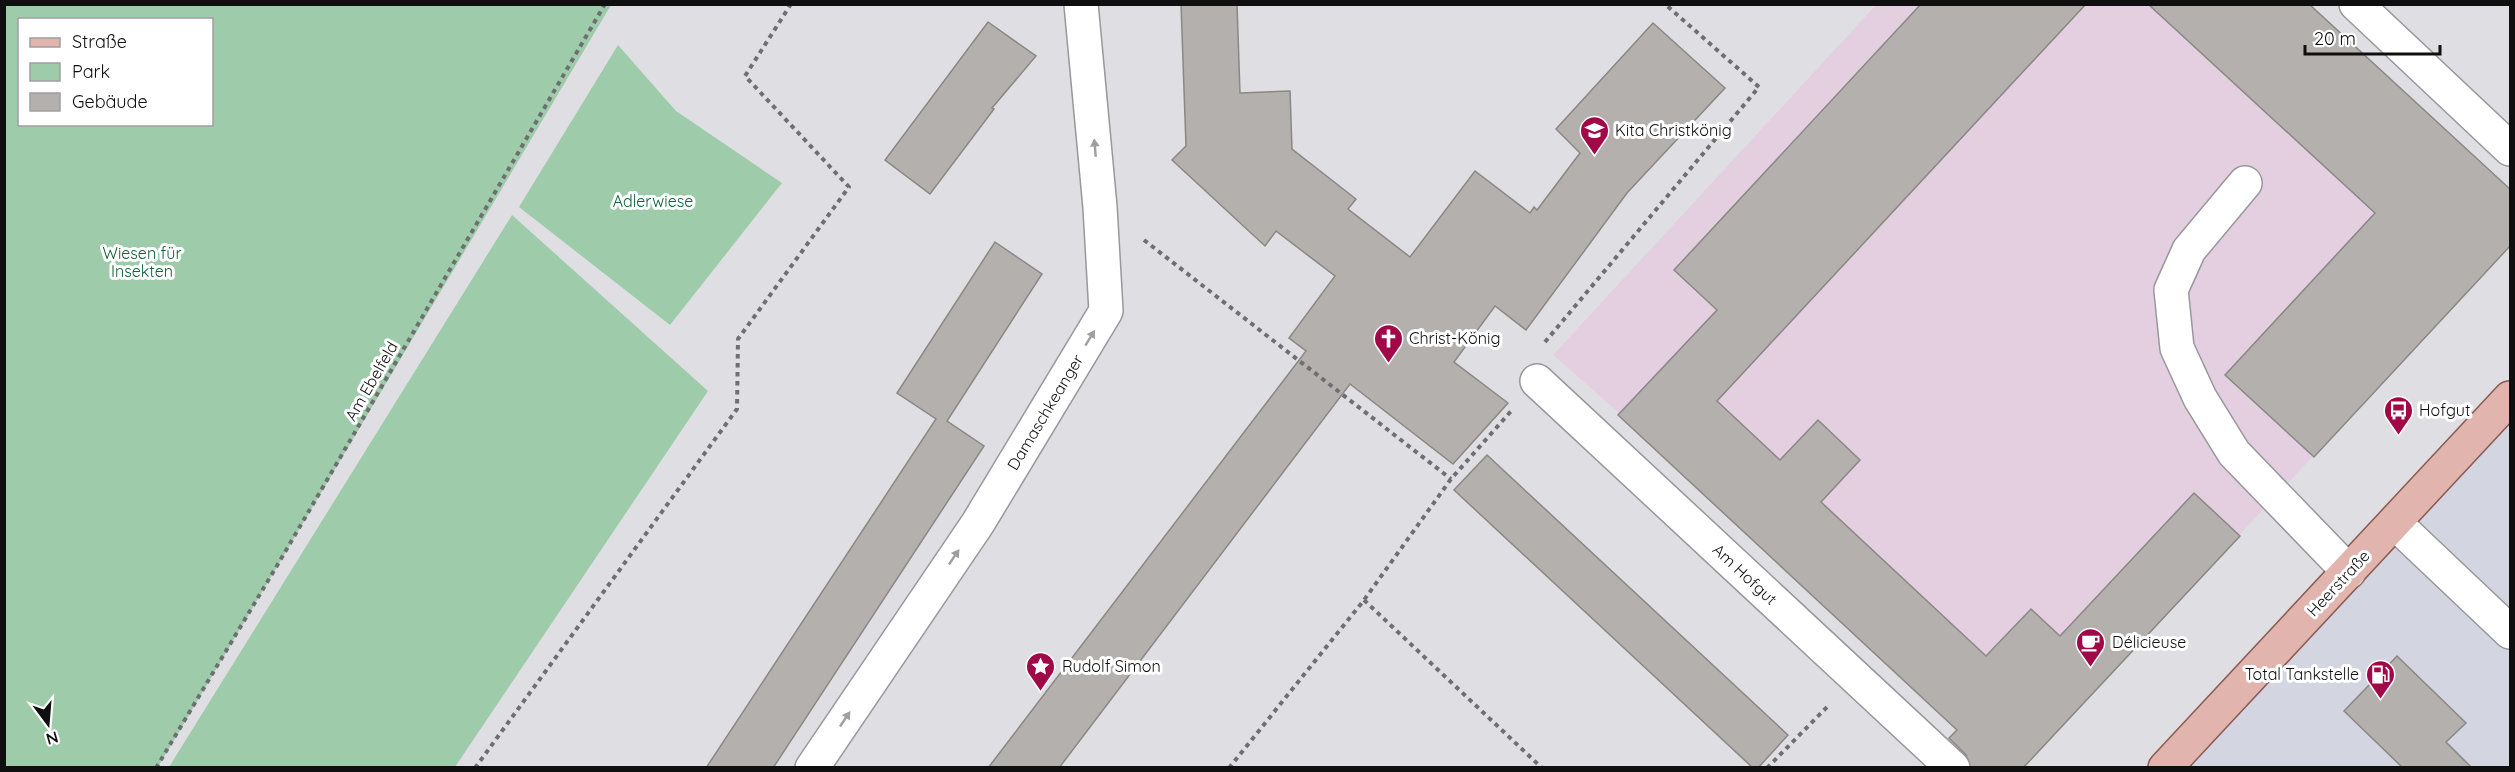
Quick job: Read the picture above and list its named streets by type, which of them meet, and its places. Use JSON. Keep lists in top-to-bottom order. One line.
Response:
{"streets":{"main road":["Heerstraße"],"street":["Damaschkeanger","Am Hofgut"],"path":["Am Ebelfeld"]},"one_way":["Damaschkeanger"],"parks":["Adlerwiese","Wiesen für Insekten"],"places":{"school or university":["Kita Christkönig"],"church":["Christ-König"],"bus stop":["Hofgut"],"cafe":["Délicieuse"],"place":["Rudolf Simon"],"fuel station":["Total Tankstelle"]},"legend":["Straße","Park","Gebäude"],"scale_bar":"20 m","north":"bottom"}
